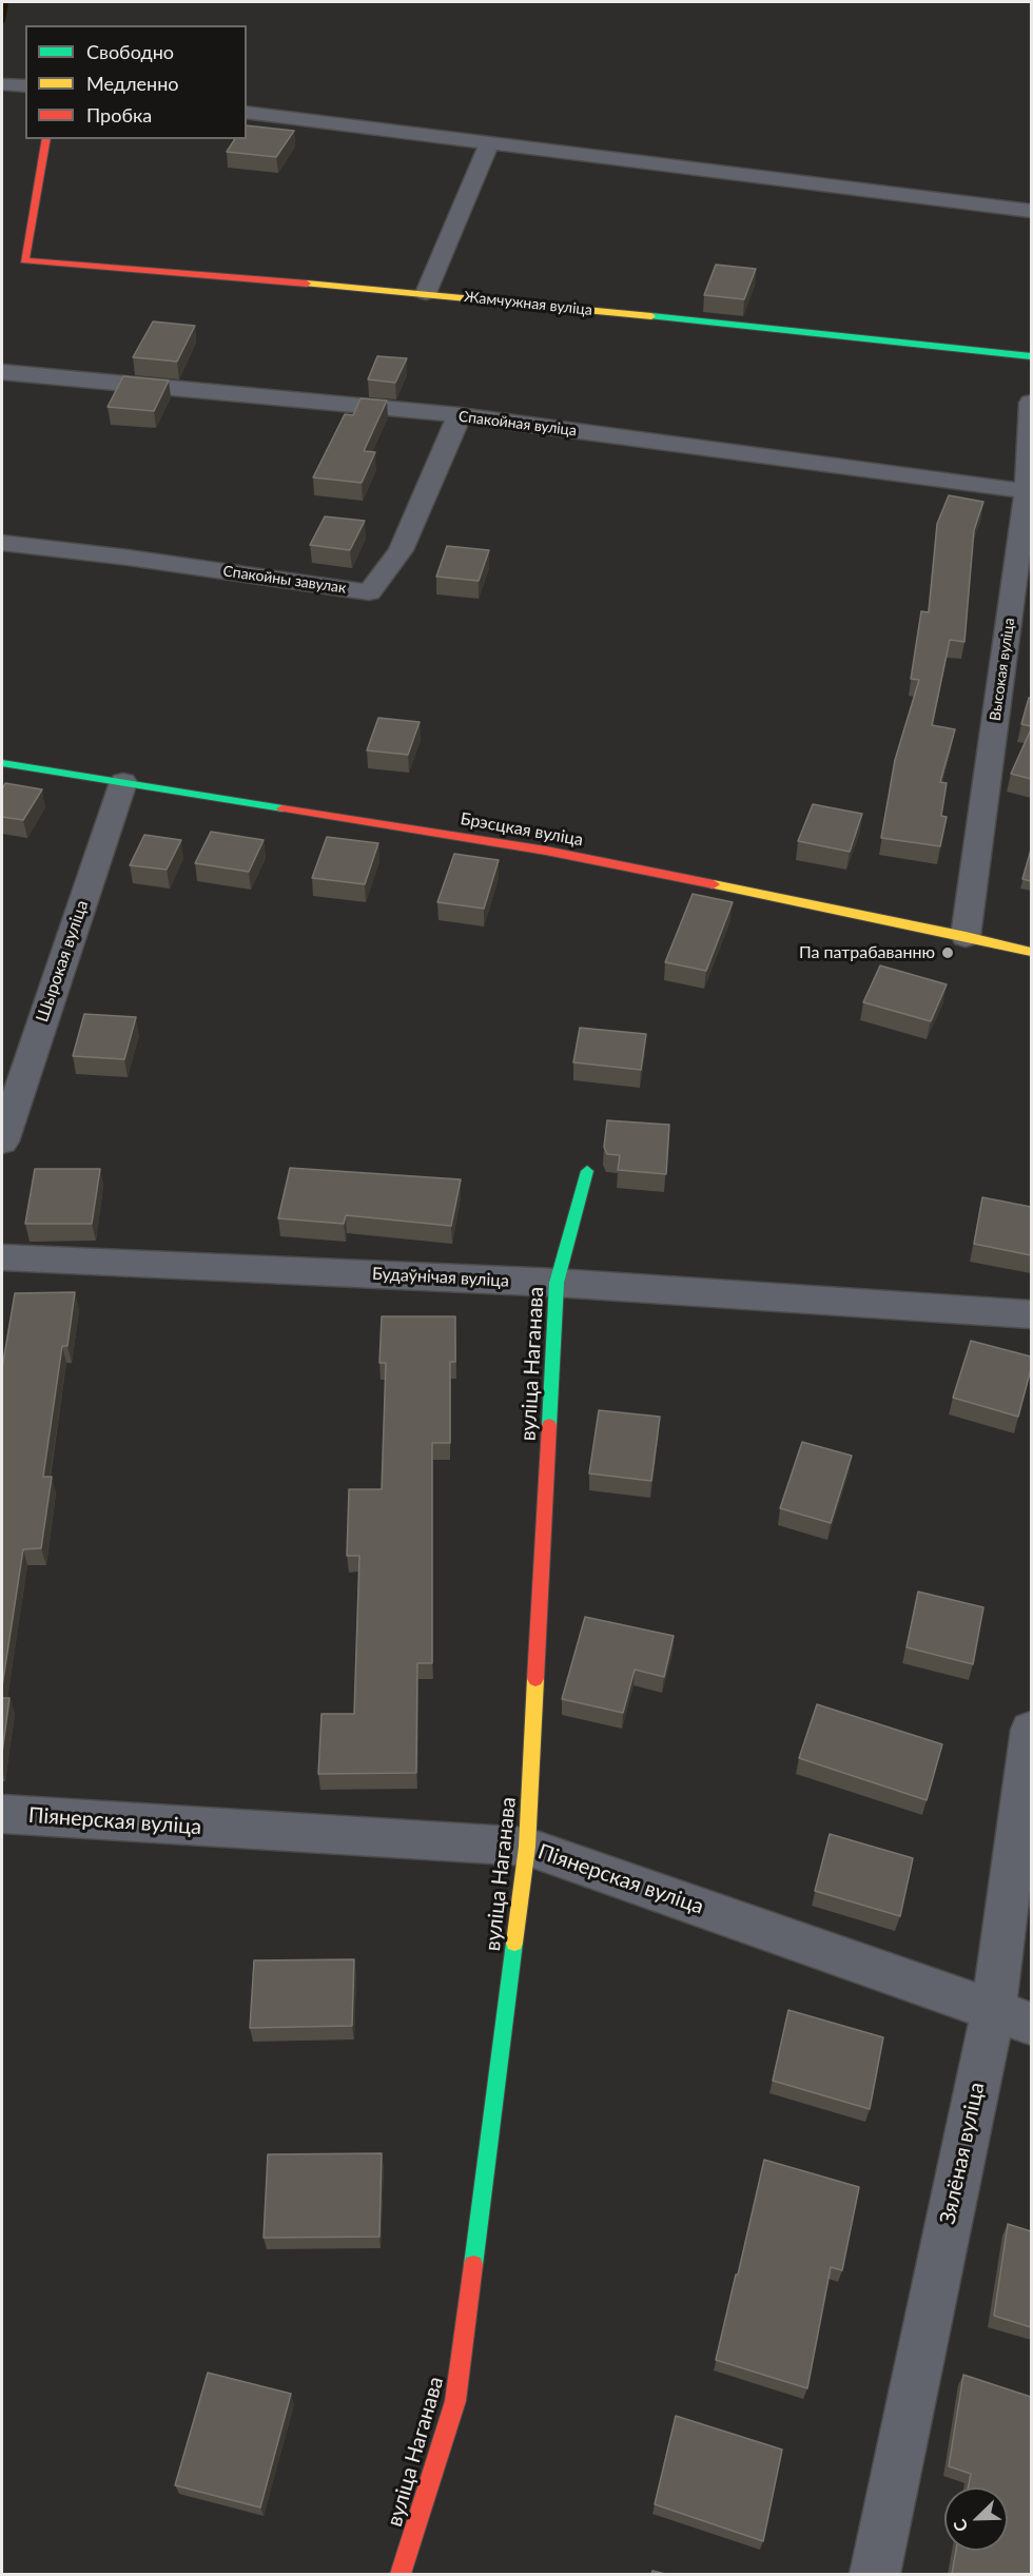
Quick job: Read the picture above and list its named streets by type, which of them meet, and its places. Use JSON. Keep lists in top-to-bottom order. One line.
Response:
{"streets":{"street":["Жамчужная вуліца","Спакойная вуліца","Спакойны завулак","Высокая вуліца","Брэсцкая вуліца","Шырокая вуліца","Будаўнічая вуліца","вуліца Наганава","Піянерская вуліца","Зялёная вуліца"]},"crossings":[["Спакойная вуліца","Спакойны завулак"],["Спакойная вуліца","Высокая вуліца"],["Высокая вуліца","Брэсцкая вуліца"],["Брэсцкая вуліца","Шырокая вуліца"],["Будаўнічая вуліца","вуліца Наганава"],["вуліца Наганава","Піянерская вуліца"],["Піянерская вуліца","Зялёная вуліца"]],"places":["Па патрабаванню"],"legend":["Свободно","Медленно","Пробка"],"north":"bottom left"}
